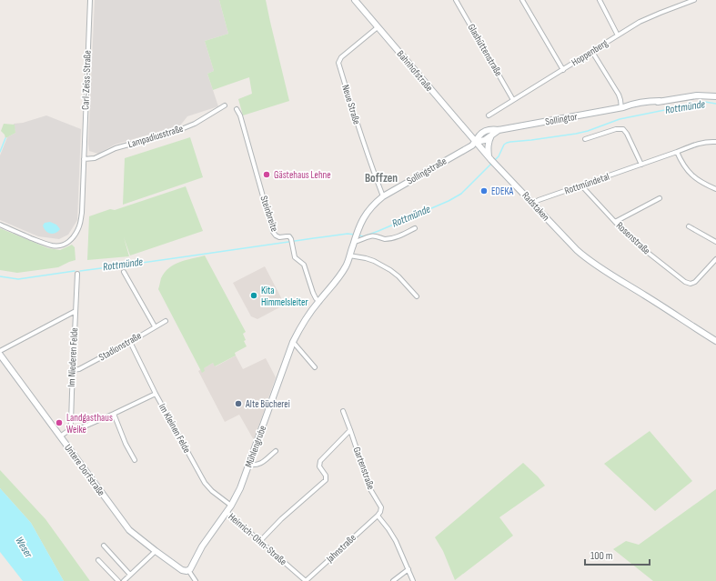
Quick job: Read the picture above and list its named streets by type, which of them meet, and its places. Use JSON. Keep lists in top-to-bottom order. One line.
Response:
{"streets":{"street":["Glashüttenstraße","Hoppenberg","Bahnhofstraße","Carl-Zeiss-Straße","Neue Straße","Sollingtor","Lampadiusstraße","Sollingstraße","Rottmündetal","Radstaken","Steinbreite","Rosenstraße","Stadionstraße","Im Niederen Felde","Im Kleinen Felde","Mühlengrube","Gartenstraße","Untere Dorfstraße","Heinrich-Ohm-Straße","Jahnstraße"]},"crossings":[["Glashüttenstraße","Hoppenberg"],["Bahnhofstraße","Neue Straße"],["Bahnhofstraße","Sollingtor"],["Bahnhofstraße","Sollingstraße"],["Bahnhofstraße","Radstaken"],["Carl-Zeiss-Straße","Lampadiusstraße"],["Neue Straße","Sollingstraße"],["Sollingtor","Sollingstraße"],["Sollingtor","Radstaken"],["Sollingstraße","Radstaken"],["Sollingstraße","Mühlengrube"],["Rottmündetal","Radstaken"],["Rottmündetal","Rosenstraße"],["Steinbreite","Mühlengrube"],["Stadionstraße","Im Niederen Felde"],["Stadionstraße","Im Kleinen Felde"],["Im Kleinen Felde","Mühlengrube"],["Mühlengrube","Untere Dorfstraße"],["Mühlengrube","Heinrich-Ohm-Straße"],["Gartenstraße","Heinrich-Ohm-Straße"],["Gartenstraße","Jahnstraße"],["Heinrich-Ohm-Straße","Jahnstraße"]],"districts":["Boffzen"],"water":["Rottmünde","Weser"],"places":["Gästehaus Lehne","EDEKA","Kita Himmelsleiter","Alte Bücherei","Landgasthaus Weike"],"scale_bar":"100 m"}
